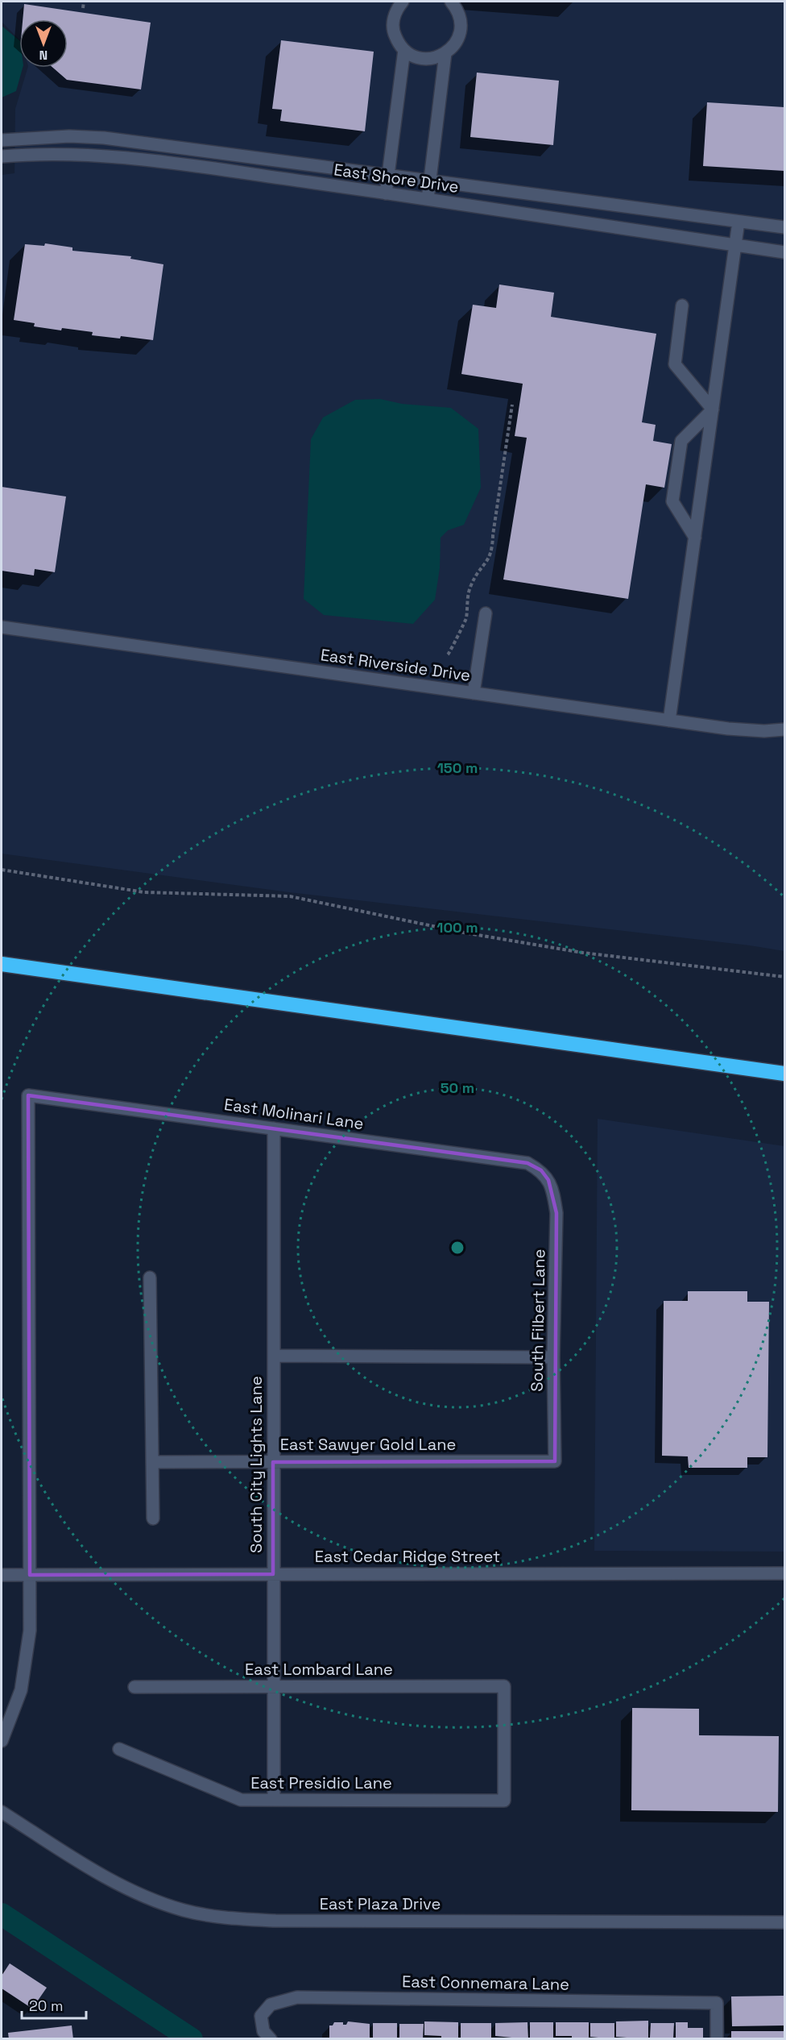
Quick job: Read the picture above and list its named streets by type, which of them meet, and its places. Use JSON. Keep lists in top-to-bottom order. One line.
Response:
{"streets":{"street":["East Shore Drive","East Riverside Drive","East Molinari Lane","South Filbert Lane","East Sawyer Gold Lane","South City Lights Lane","East Cedar Ridge Street","East Lombard Lane","East Presidio Lane","East Plaza Drive","East Connemara Lane"]},"crossings":[["East Molinari Lane","South Filbert Lane"],["East Molinari Lane","South City Lights Lane"],["East Molinari Lane","East Cedar Ridge Street"],["South Filbert Lane","East Sawyer Gold Lane"],["East Sawyer Gold Lane","South City Lights Lane"],["South City Lights Lane","East Cedar Ridge Street"],["South City Lights Lane","East Lombard Lane"],["South City Lights Lane","East Presidio Lane"],["East Lombard Lane","East Presidio Lane"]],"scale_bar":"20 m","north":"bottom","rings":["150 m","100 m","50 m"]}
